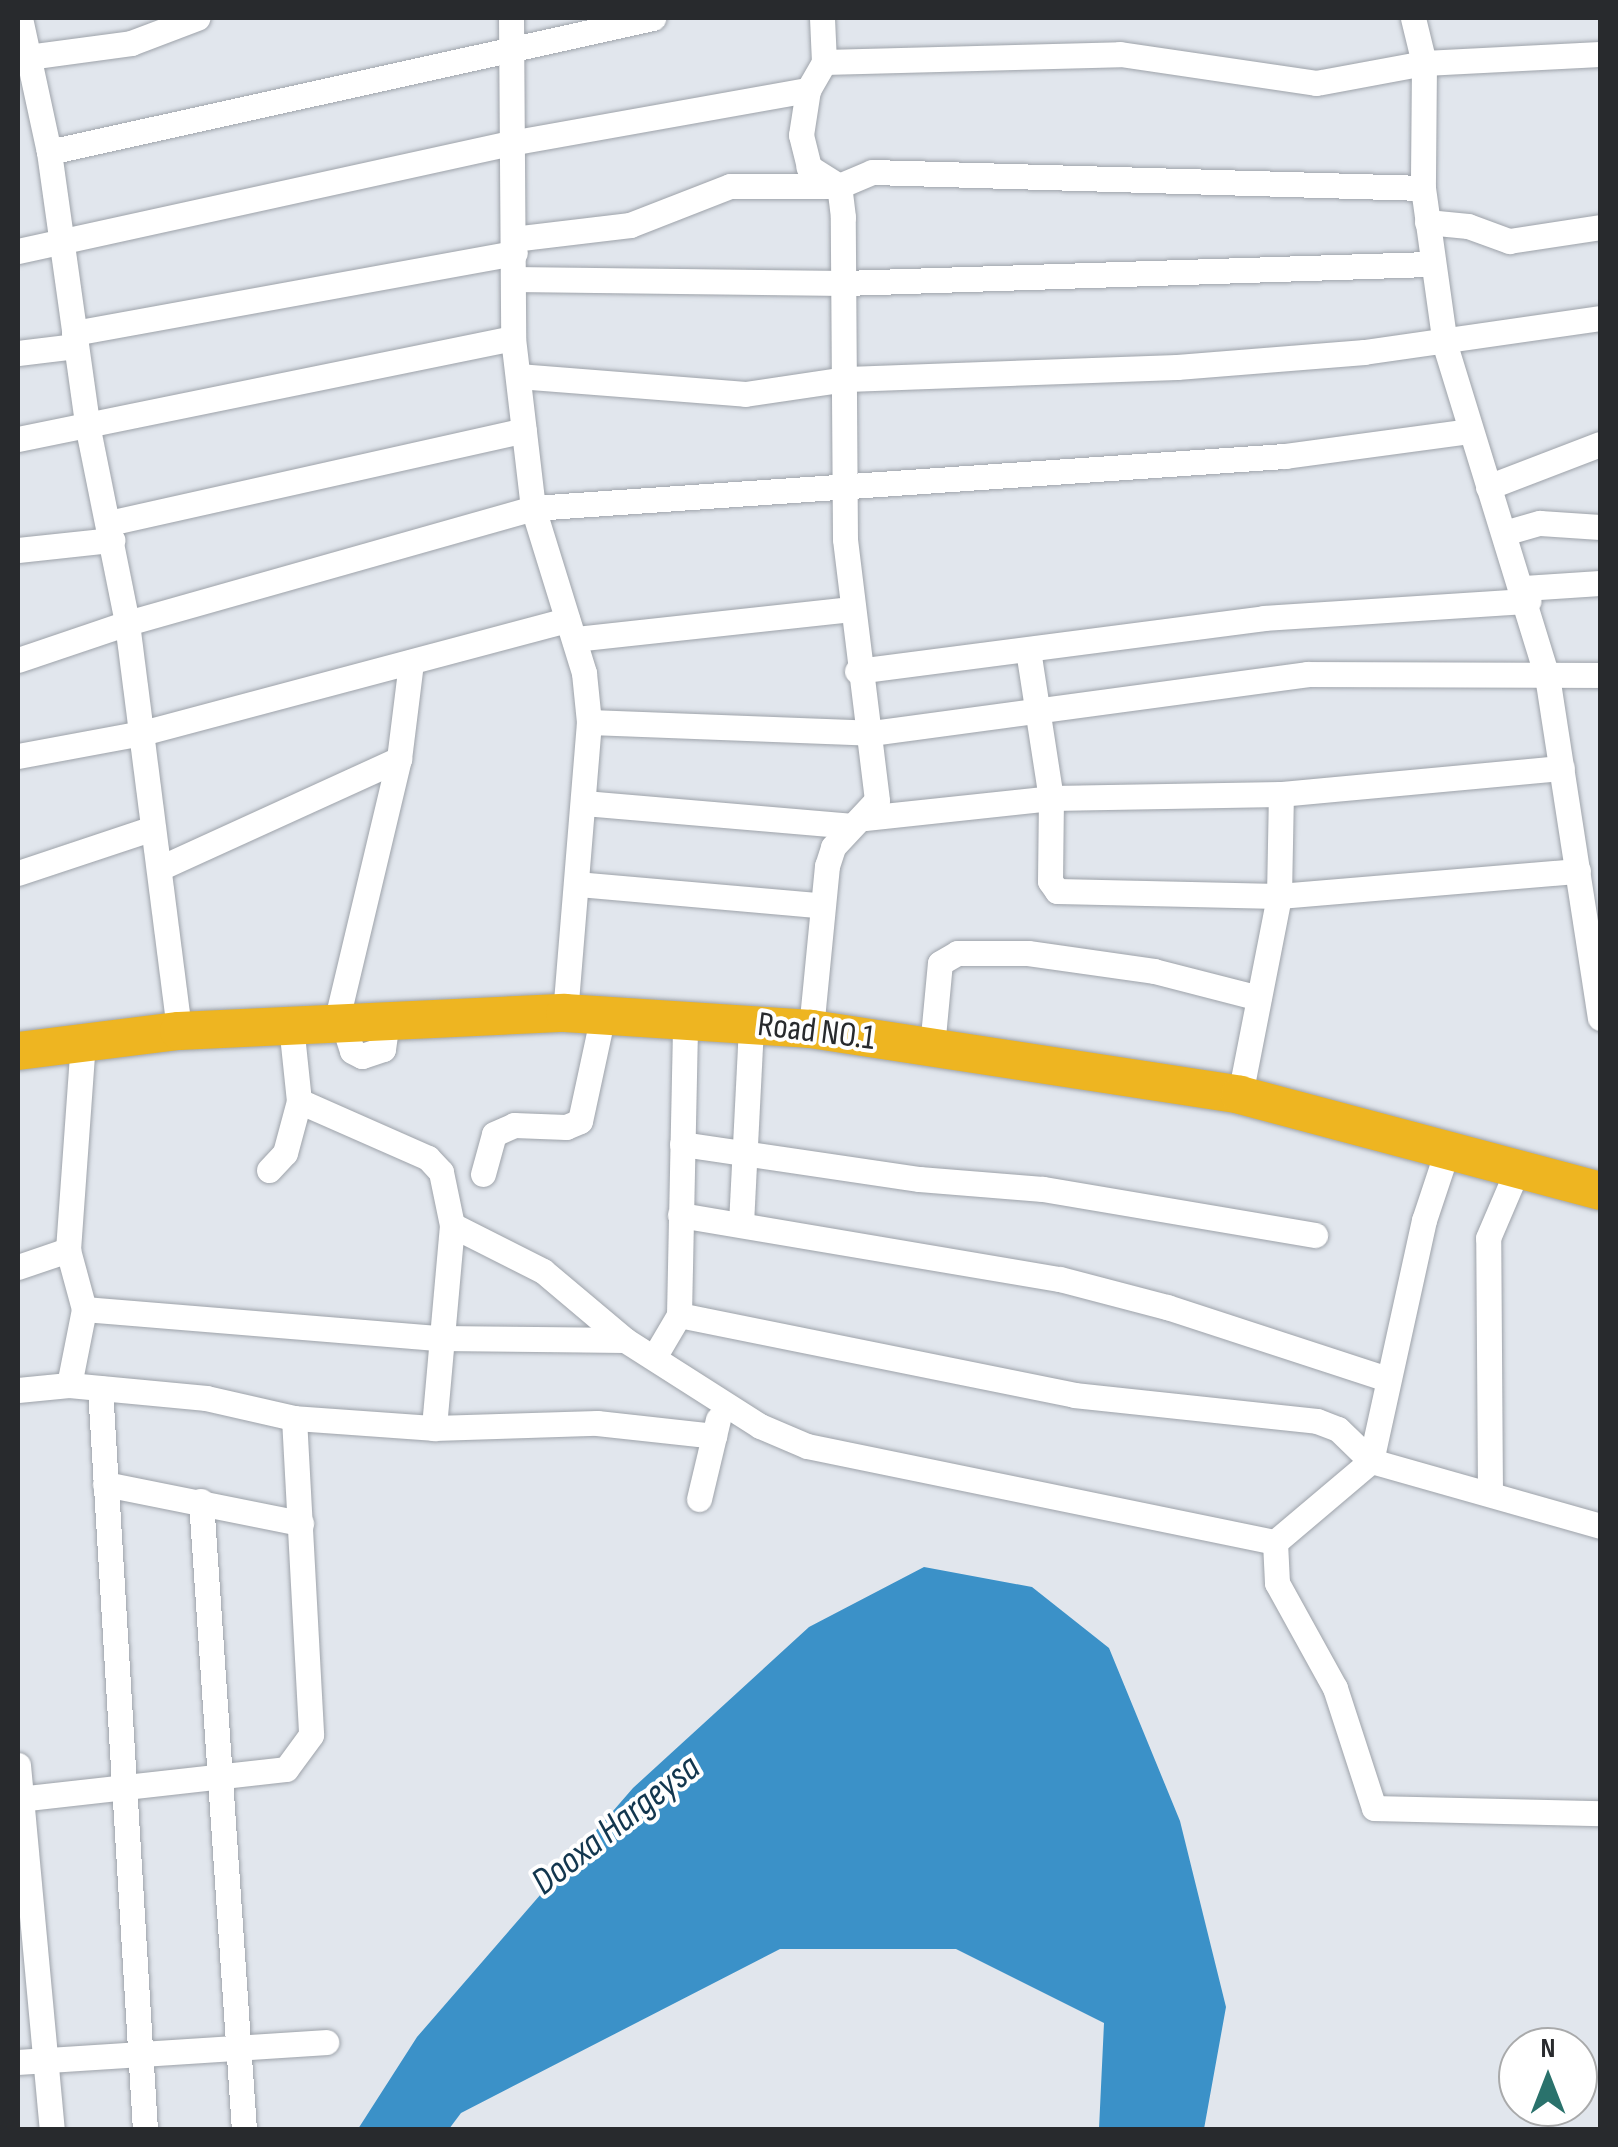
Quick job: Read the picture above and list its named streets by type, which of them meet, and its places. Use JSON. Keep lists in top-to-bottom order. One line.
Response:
{"streets":{"highway":["Road NO.1"]},"water":["Dooxa Hargeysa"],"north":"top"}
